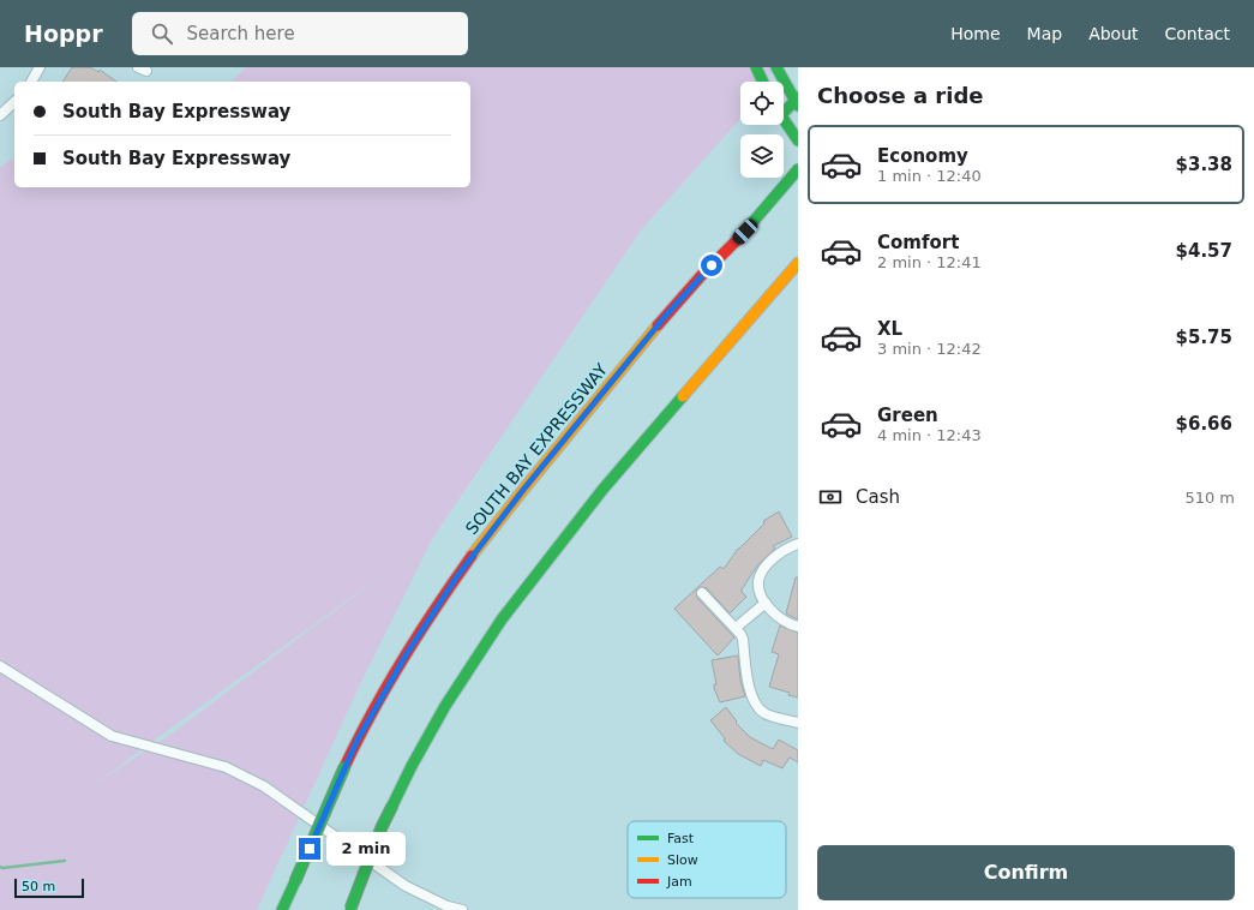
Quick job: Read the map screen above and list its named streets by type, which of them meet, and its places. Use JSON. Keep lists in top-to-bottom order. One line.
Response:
{"streets":{"main road":["SOUTH BAY EXPRESSWAY"]},"legend":["Fast","Slow","Jam"],"scale_bar":"50 m","page":{"header":"Hoppr","search":"Search here","nav":["Home","Map","About","Contact"],"heading":"Choose a ride","banner":["South Bay Expressway","South Bay Expressway"],"list":[{"name":"Economy","note":"1 min · 12:40","value":"$3.38"},{"name":"Comfort","note":"2 min · 12:41","value":"$4.57"},{"name":"XL","note":"3 min · 12:42","value":"$5.75"},{"name":"Green","note":"4 min · 12:43","value":"$6.66"}],"pay":["Cash","510 m"],"bubble":"2 min","buttons":"Confirm","scale":"50 m"}}
